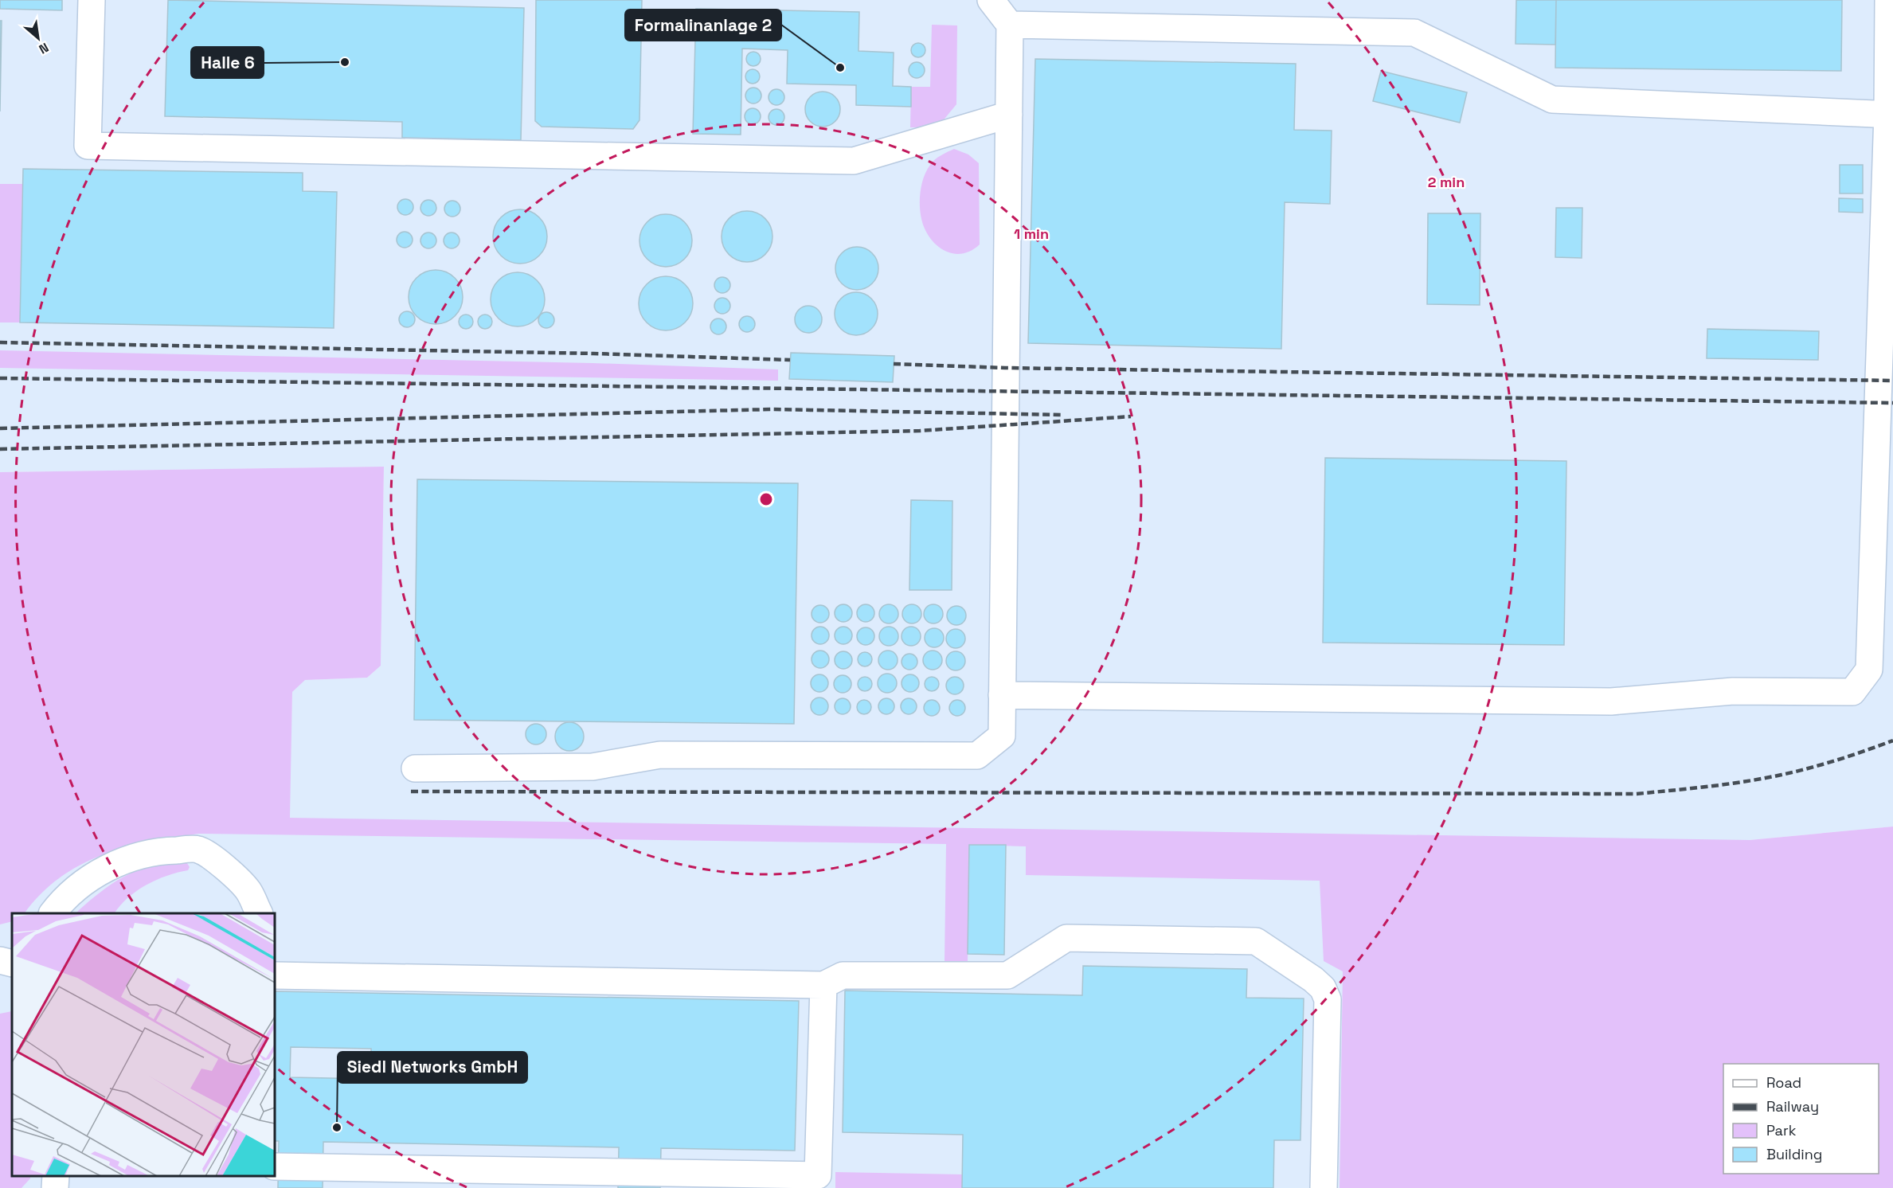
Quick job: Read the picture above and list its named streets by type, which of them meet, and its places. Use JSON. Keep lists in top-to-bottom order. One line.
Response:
{"places":["Halle 6","Formalinanlage 2","Siedl Networks GmbH"],"legend":["Road","Railway","Park","Building"],"north":"bottom right","rings":["2 min","1 min"]}
